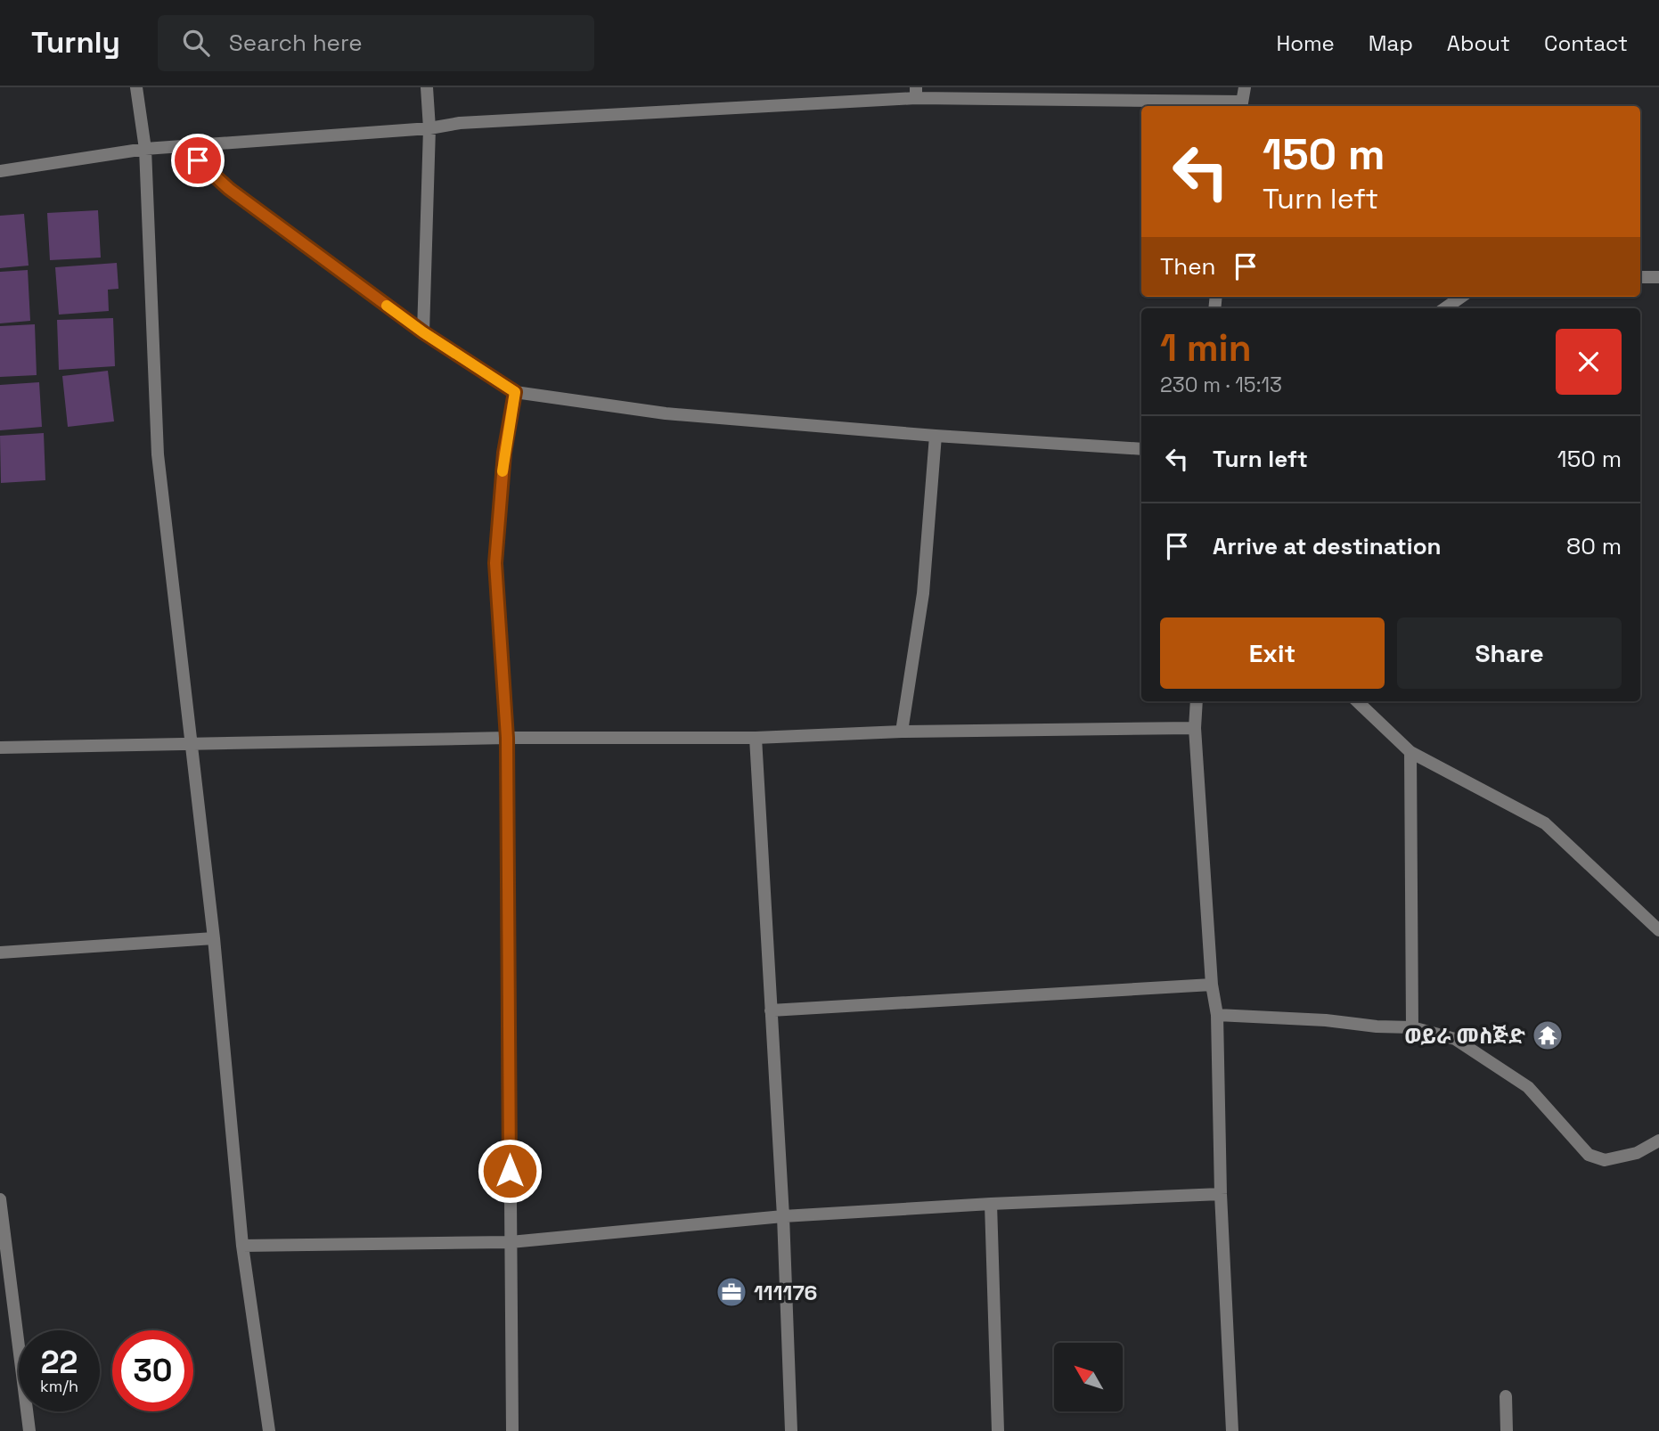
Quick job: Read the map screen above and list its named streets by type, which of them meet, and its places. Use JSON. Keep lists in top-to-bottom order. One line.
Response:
{"places":{"temple":["ወይራ መስጅድ"],"office":["111176"]},"north":"top left","page":{"header":"Turnly","search":"Search here","nav":["Home","Map","About","Contact"],"turn":["150 m","Turn left"],"then":"Then","heading":["1 min","230 m · 15:13"],"list":[{"name":"Turn left","value":"150 m"},{"name":"Arrive at destination","value":"80 m"}],"buttons":["Exit","Share"],"speed":"22 km/h","limit":"30"}}
